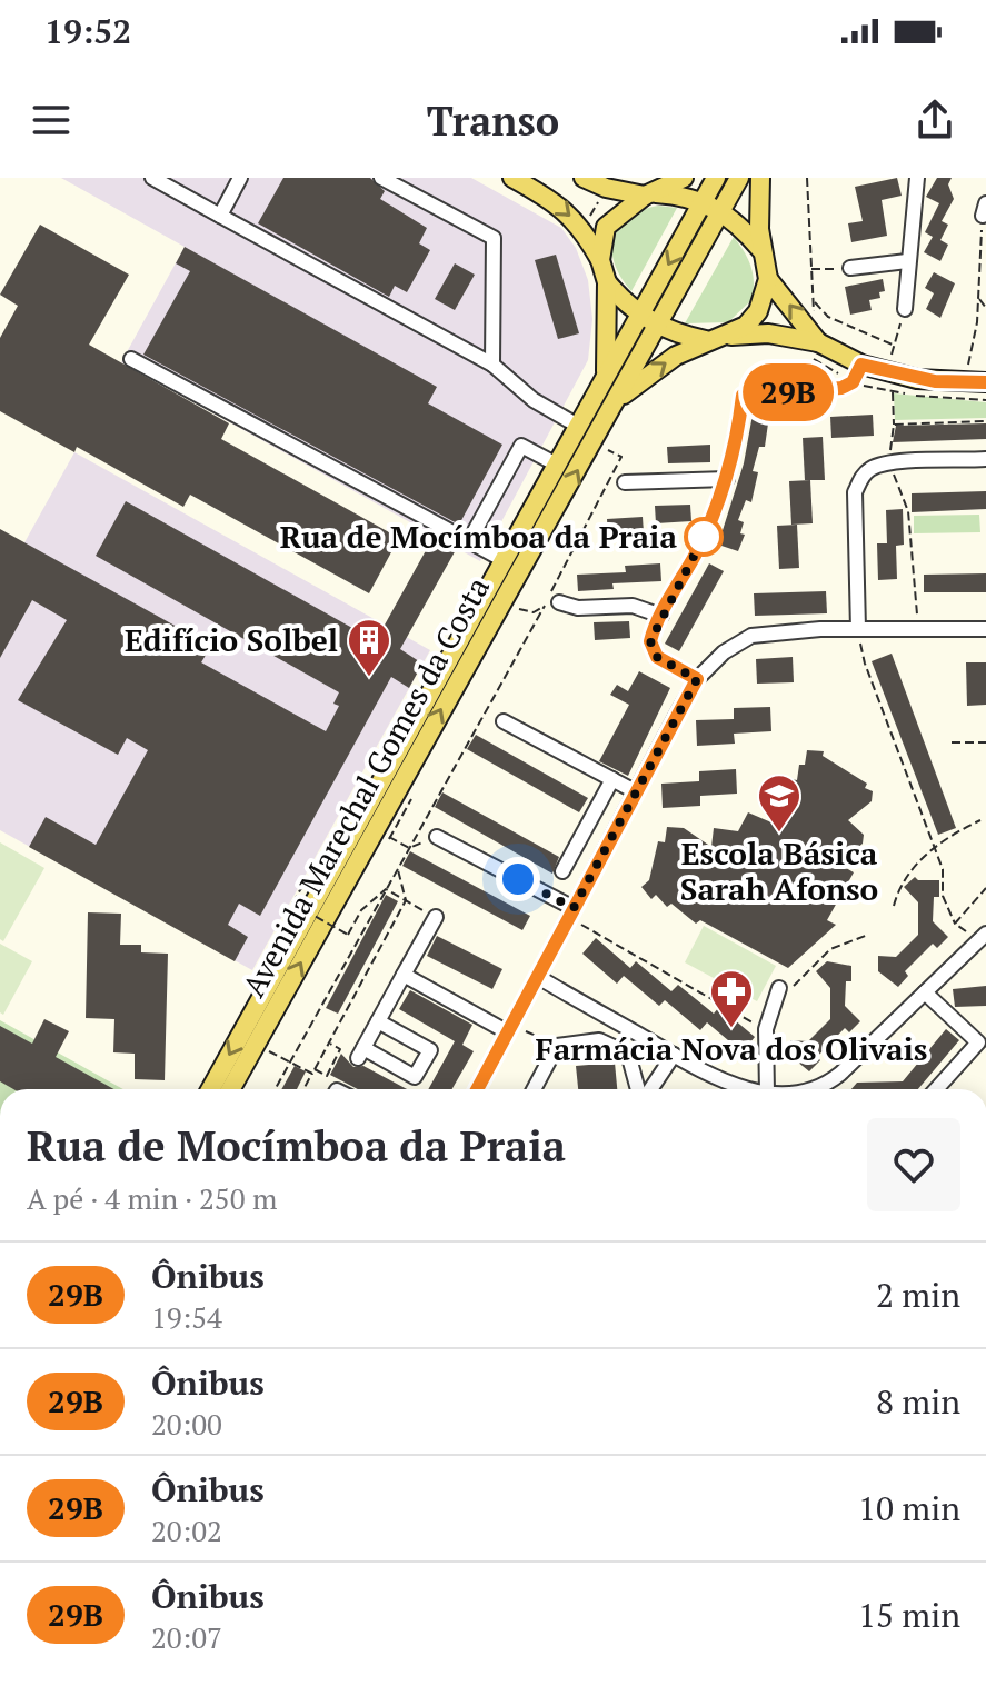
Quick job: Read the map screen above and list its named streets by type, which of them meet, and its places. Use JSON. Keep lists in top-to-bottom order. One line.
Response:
{"streets":{"main road":["Avenida Marechal Gomes da Costa"]},"places":{"other":["Rua de Mocímboa da Praia"],"building":["Edifício Solbel"],"school or university":["Escola Básica Sarah Afonso"],"pharmacy":["Farmácia Nova dos Olivais"]},"lines":["bus line 29B"],"page":{"status":"19:52","header":"Transo","on_map":"29B","heading":["Rua de Mocímboa da Praia","A pé · 4 min · 250 m"],"list":[{"mark":"29B","name":"Ônibus","note":"19:54","value":"2 min"},{"mark":"29B","name":"Ônibus","note":"20:00","value":"8 min"},{"mark":"29B","name":"Ônibus","note":"20:02","value":"10 min"},{"mark":"29B","name":"Ônibus","note":"20:07","value":"15 min"}]}}
